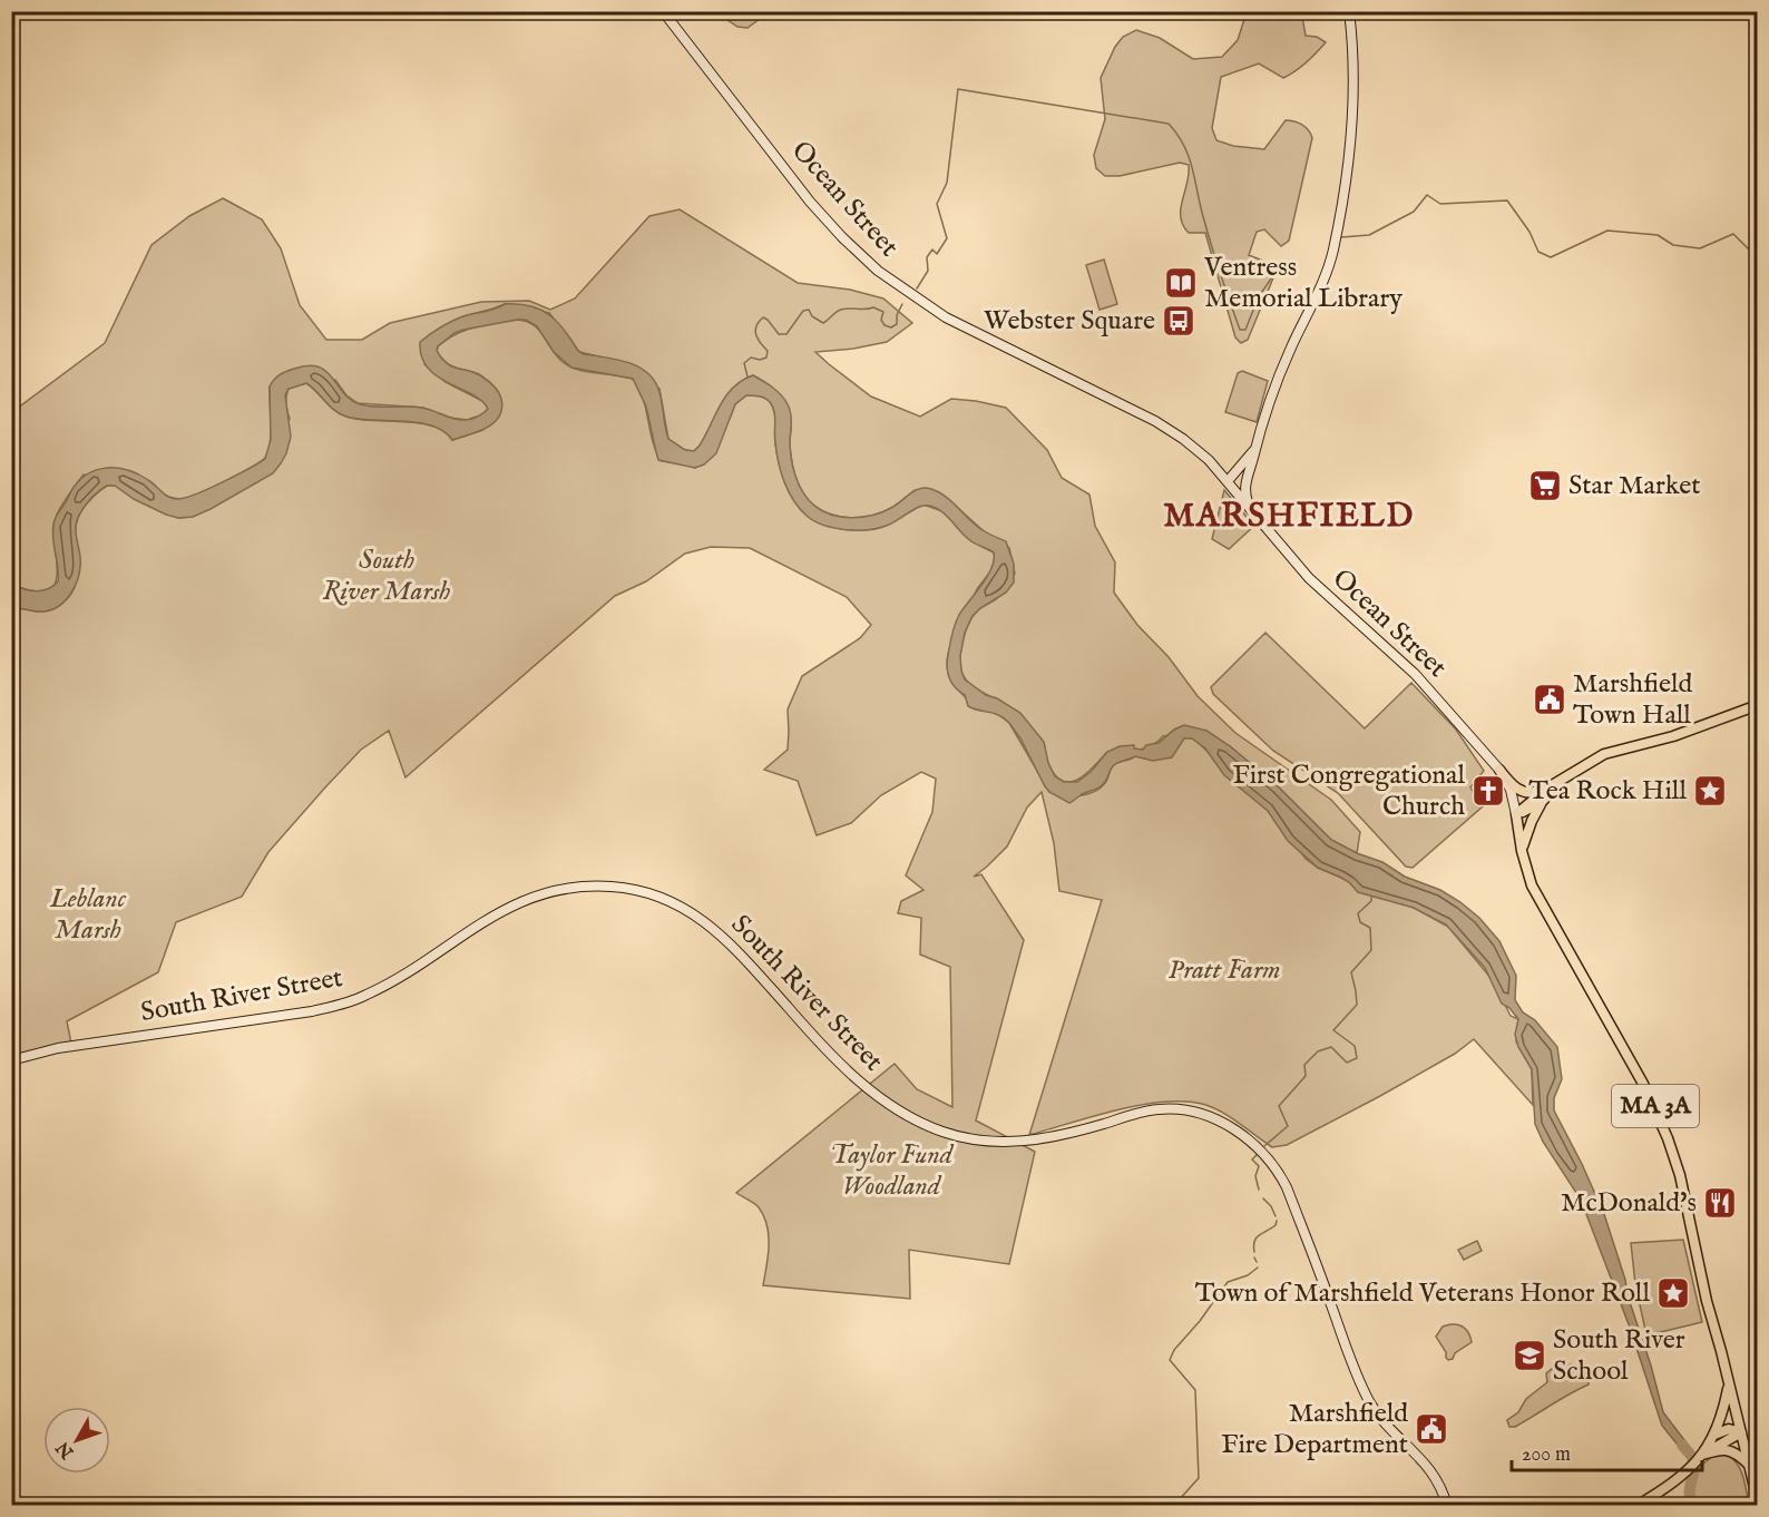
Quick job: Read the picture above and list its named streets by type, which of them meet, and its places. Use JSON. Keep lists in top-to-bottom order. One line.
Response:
{"streets":{"main road":["Ocean Street","MA 3A"],"street":["South River Street"]},"crossings":[["Ocean Street","MA 3A"]],"districts":["MARSHFIELD"],"parks":["South River Marsh","Leblanc Marsh","Pratt Farm","Taylor Fund Woodland"],"places":{"library":["Ventress Memorial Library"],"bus stop":["Webster Square"],"supermarket":["Star Market"],"public building":["Marshfield Town Hall","Marshfield Fire Department"],"church":["First Congregational Church"],"place":["Tea Rock Hill","Town of Marshfield Veterans Honor Roll"],"restaurant":["McDonald's"],"school or university":["South River School"]},"scale_bar":"200 m","north":"bottom left"}
